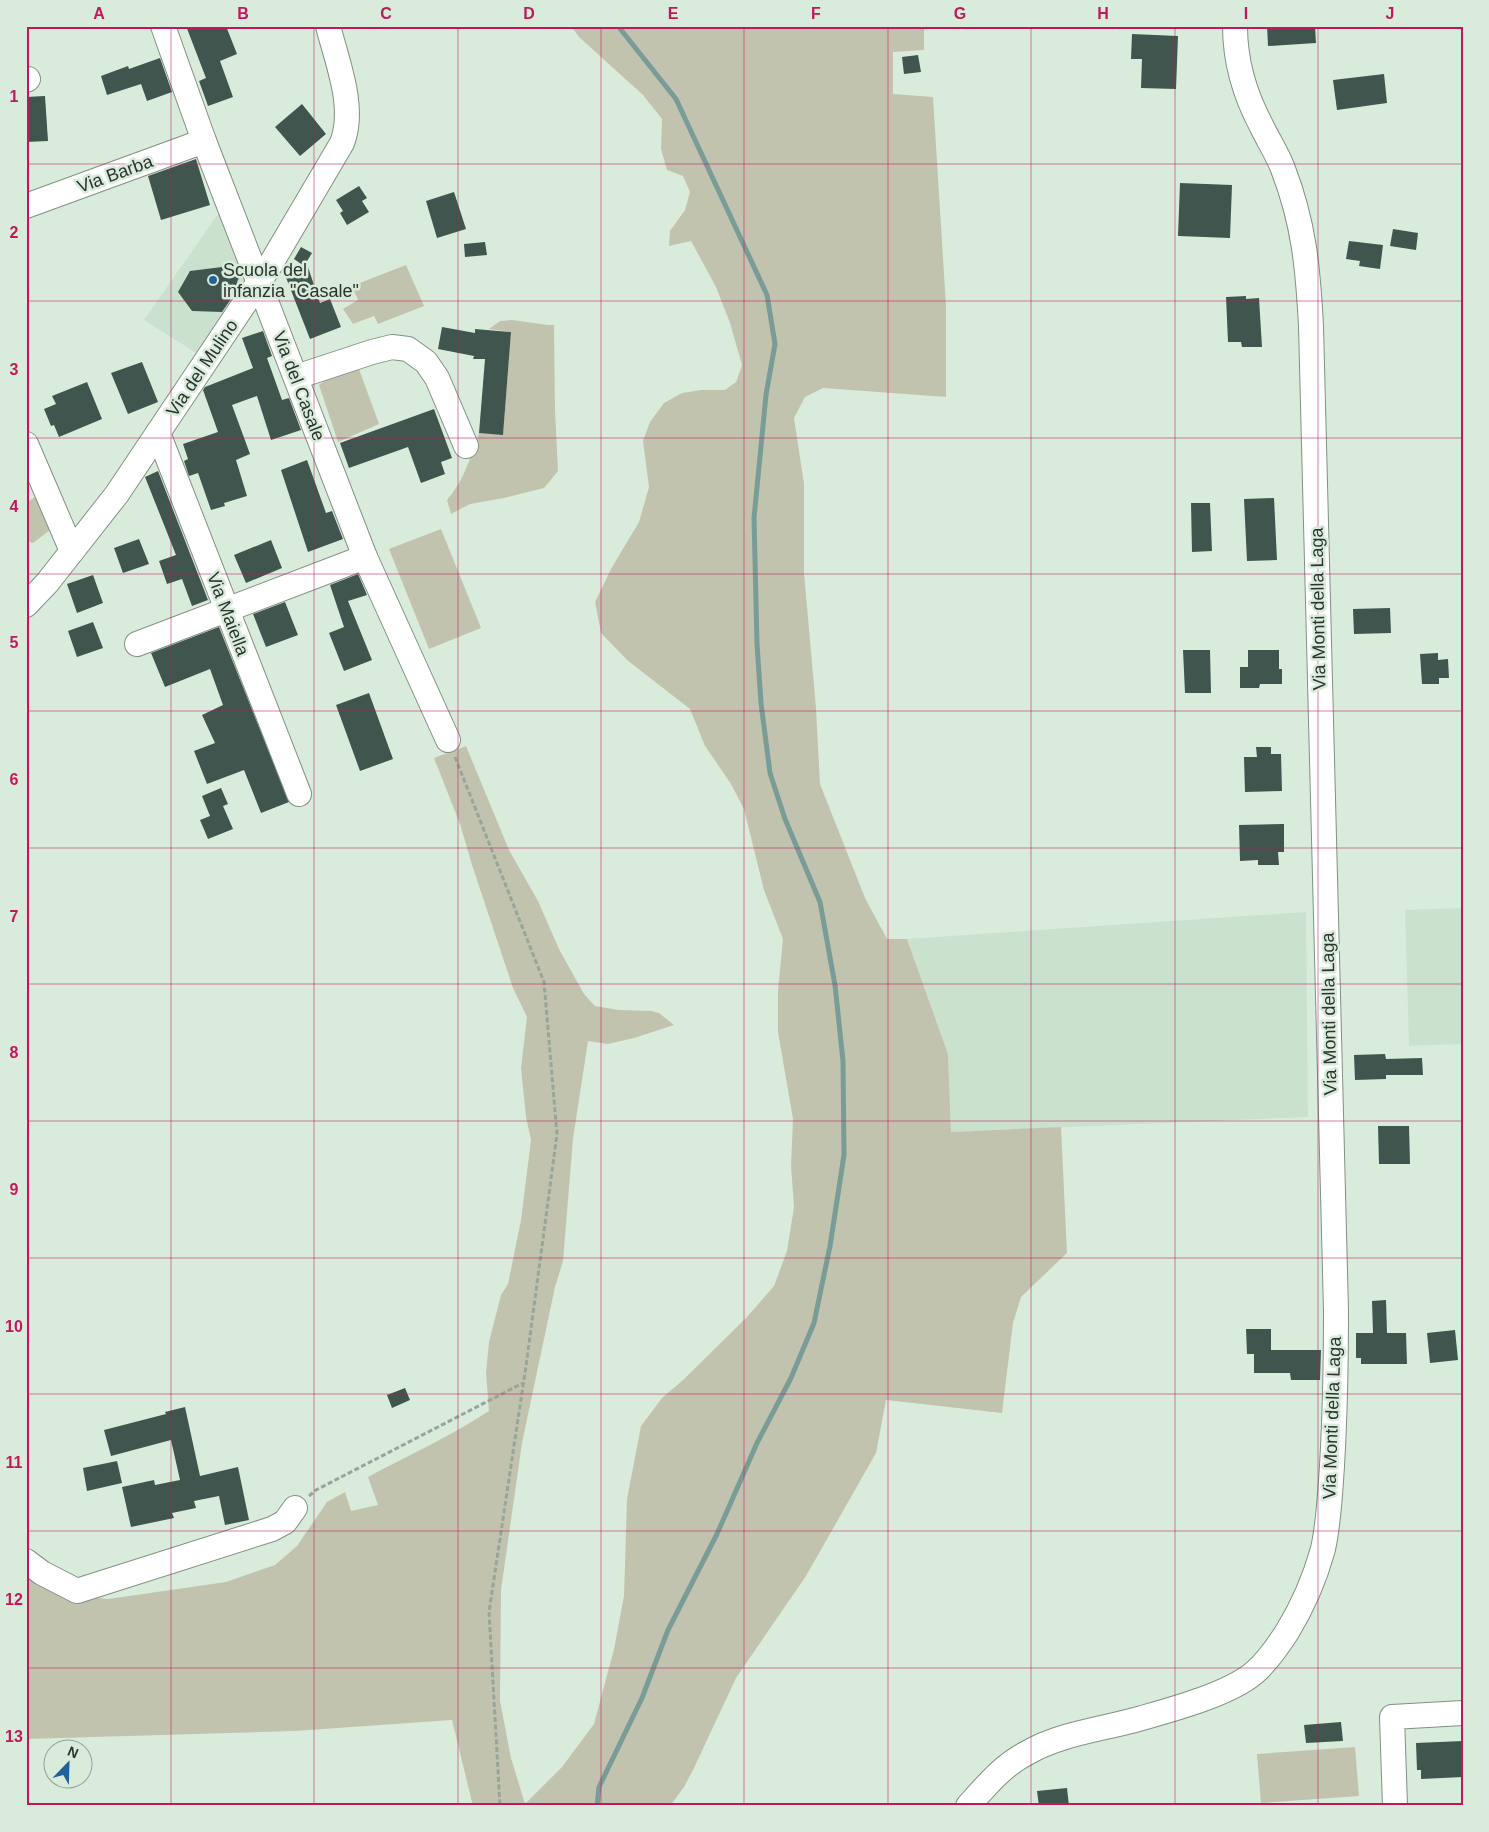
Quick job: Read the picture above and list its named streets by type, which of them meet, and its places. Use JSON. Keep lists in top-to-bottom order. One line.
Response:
{"streets":{"street":["Via Barba","Via del Mulino","Via del Casale","Via Monti della Laga","Via Maiella"]},"crossings":[["Via Barba","Via del Casale"],["Via del Mulino","Via del Casale"],["Via del Mulino","Via Maiella"]],"places":["Scuola del infanzia \"Casale\""],"north":"top right","grid":{"columns":["A","B","C","D","E","F","G","H","I","J"],"rows":["1","2","3","4","5","6","7","8","9","10","11","12","13"]}}
